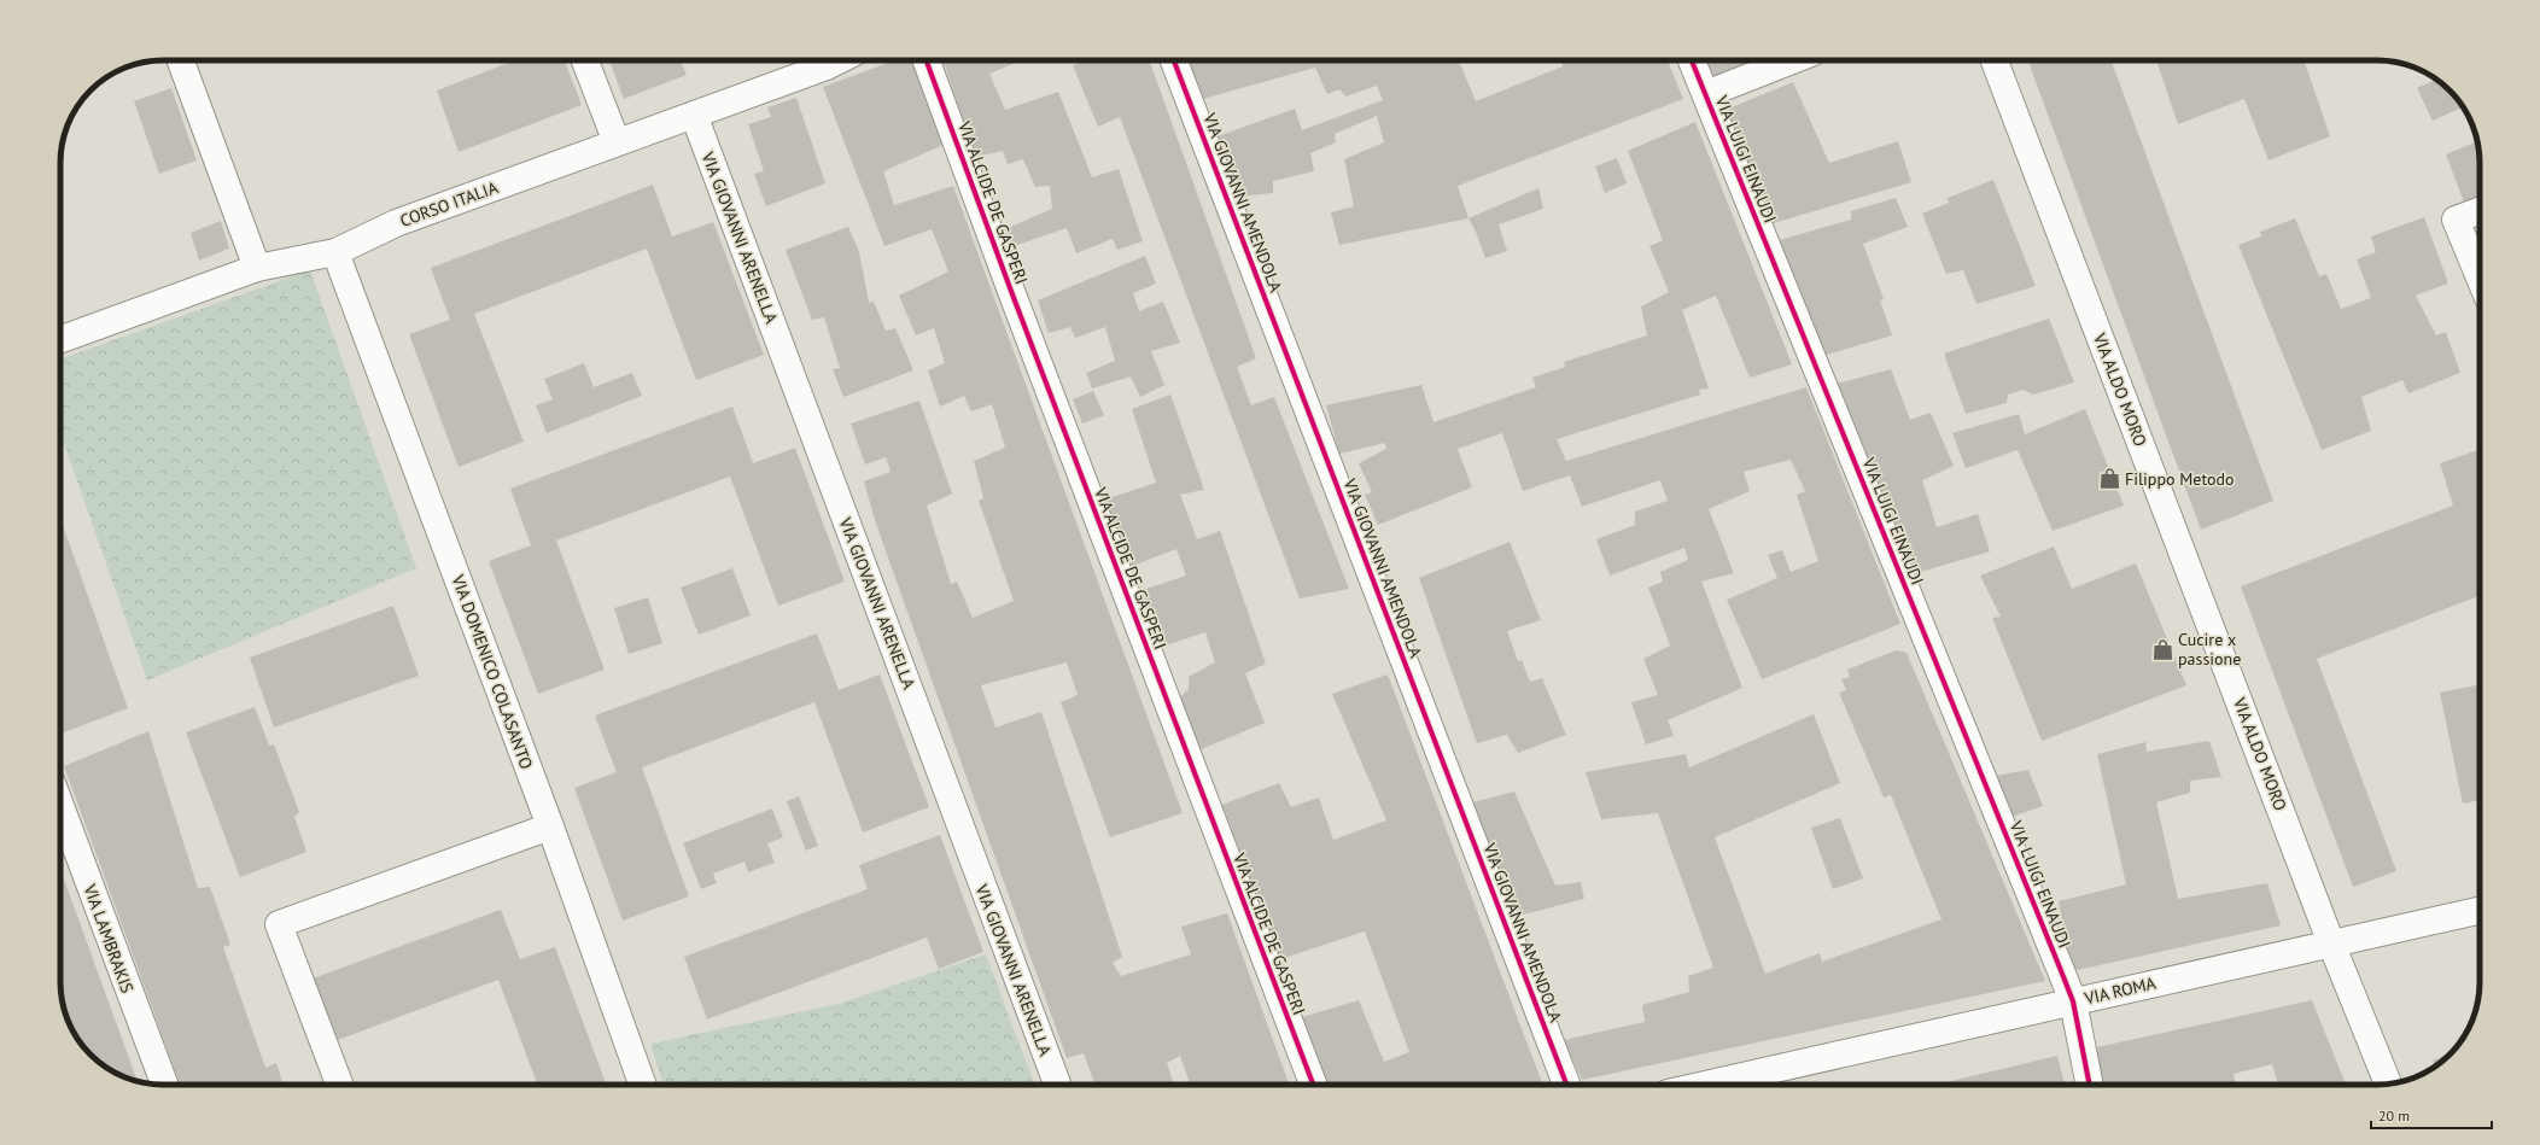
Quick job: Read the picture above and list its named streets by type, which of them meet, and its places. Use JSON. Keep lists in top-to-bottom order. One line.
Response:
{"streets":{"street":["VIA LUIGI EINAUDI","VIA ALCIDE DE GASPERI","VIA GIOVANNI AMENDOLA","CORSO ITALIA","VIA GIOVANNI ARENELLA","VIA ALDO MORO","VIA DOMENICO COLASANTO","VIA LAMBRAKIS","VIA ROMA"]},"crossings":[["VIA LUIGI EINAUDI","VIA ROMA"],["CORSO ITALIA","VIA GIOVANNI ARENELLA"],["CORSO ITALIA","VIA DOMENICO COLASANTO"],["VIA ALDO MORO","VIA ROMA"]],"places":{"shop":["Filippo Metodo","Cucire x passione"]},"scale_bar":"20 m"}
